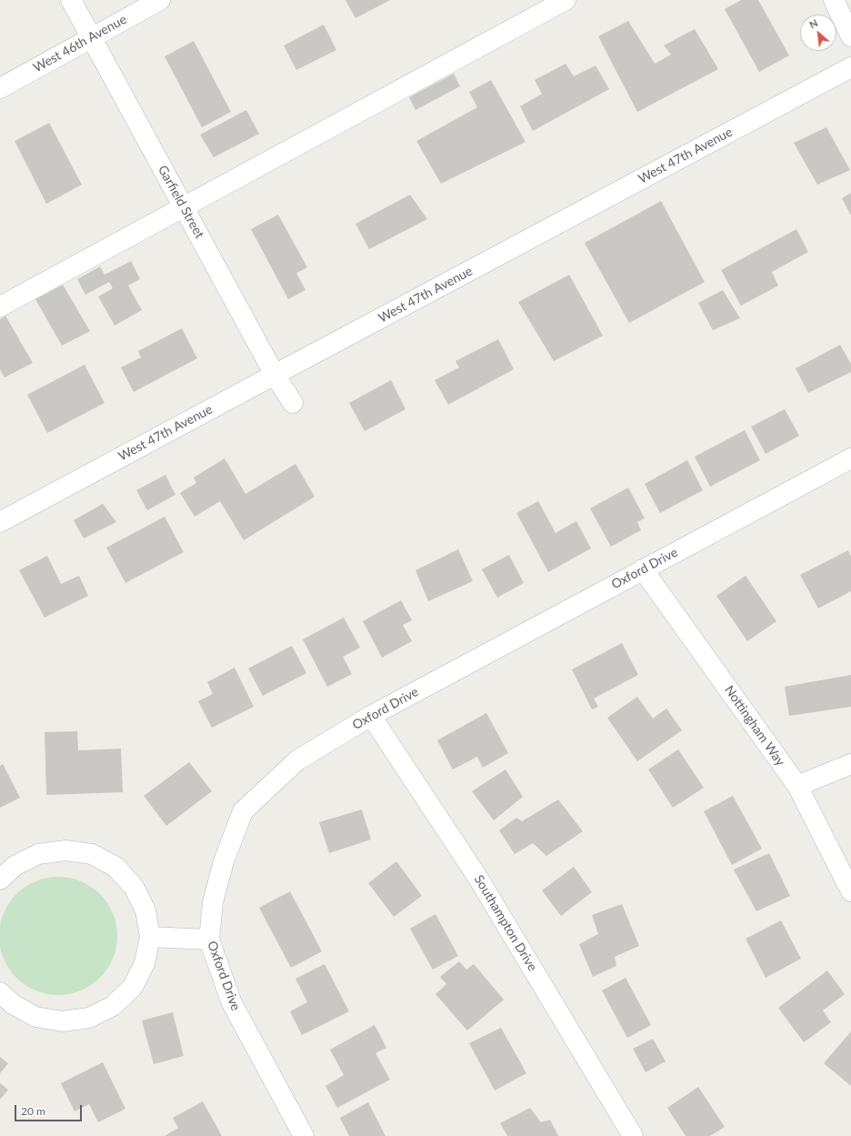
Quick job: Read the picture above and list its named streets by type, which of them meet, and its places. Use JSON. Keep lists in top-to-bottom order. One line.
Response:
{"streets":{"street":["West 46th Avenue","West 47th Avenue","Garfield Street","Oxford Drive","Nottingham Way","Southampton Drive"]},"crossings":[["West 46th Avenue","Garfield Street"],["West 47th Avenue","Garfield Street"],["Oxford Drive","Nottingham Way"],["Oxford Drive","Southampton Drive"]],"scale_bar":"20 m","north":"top left"}
